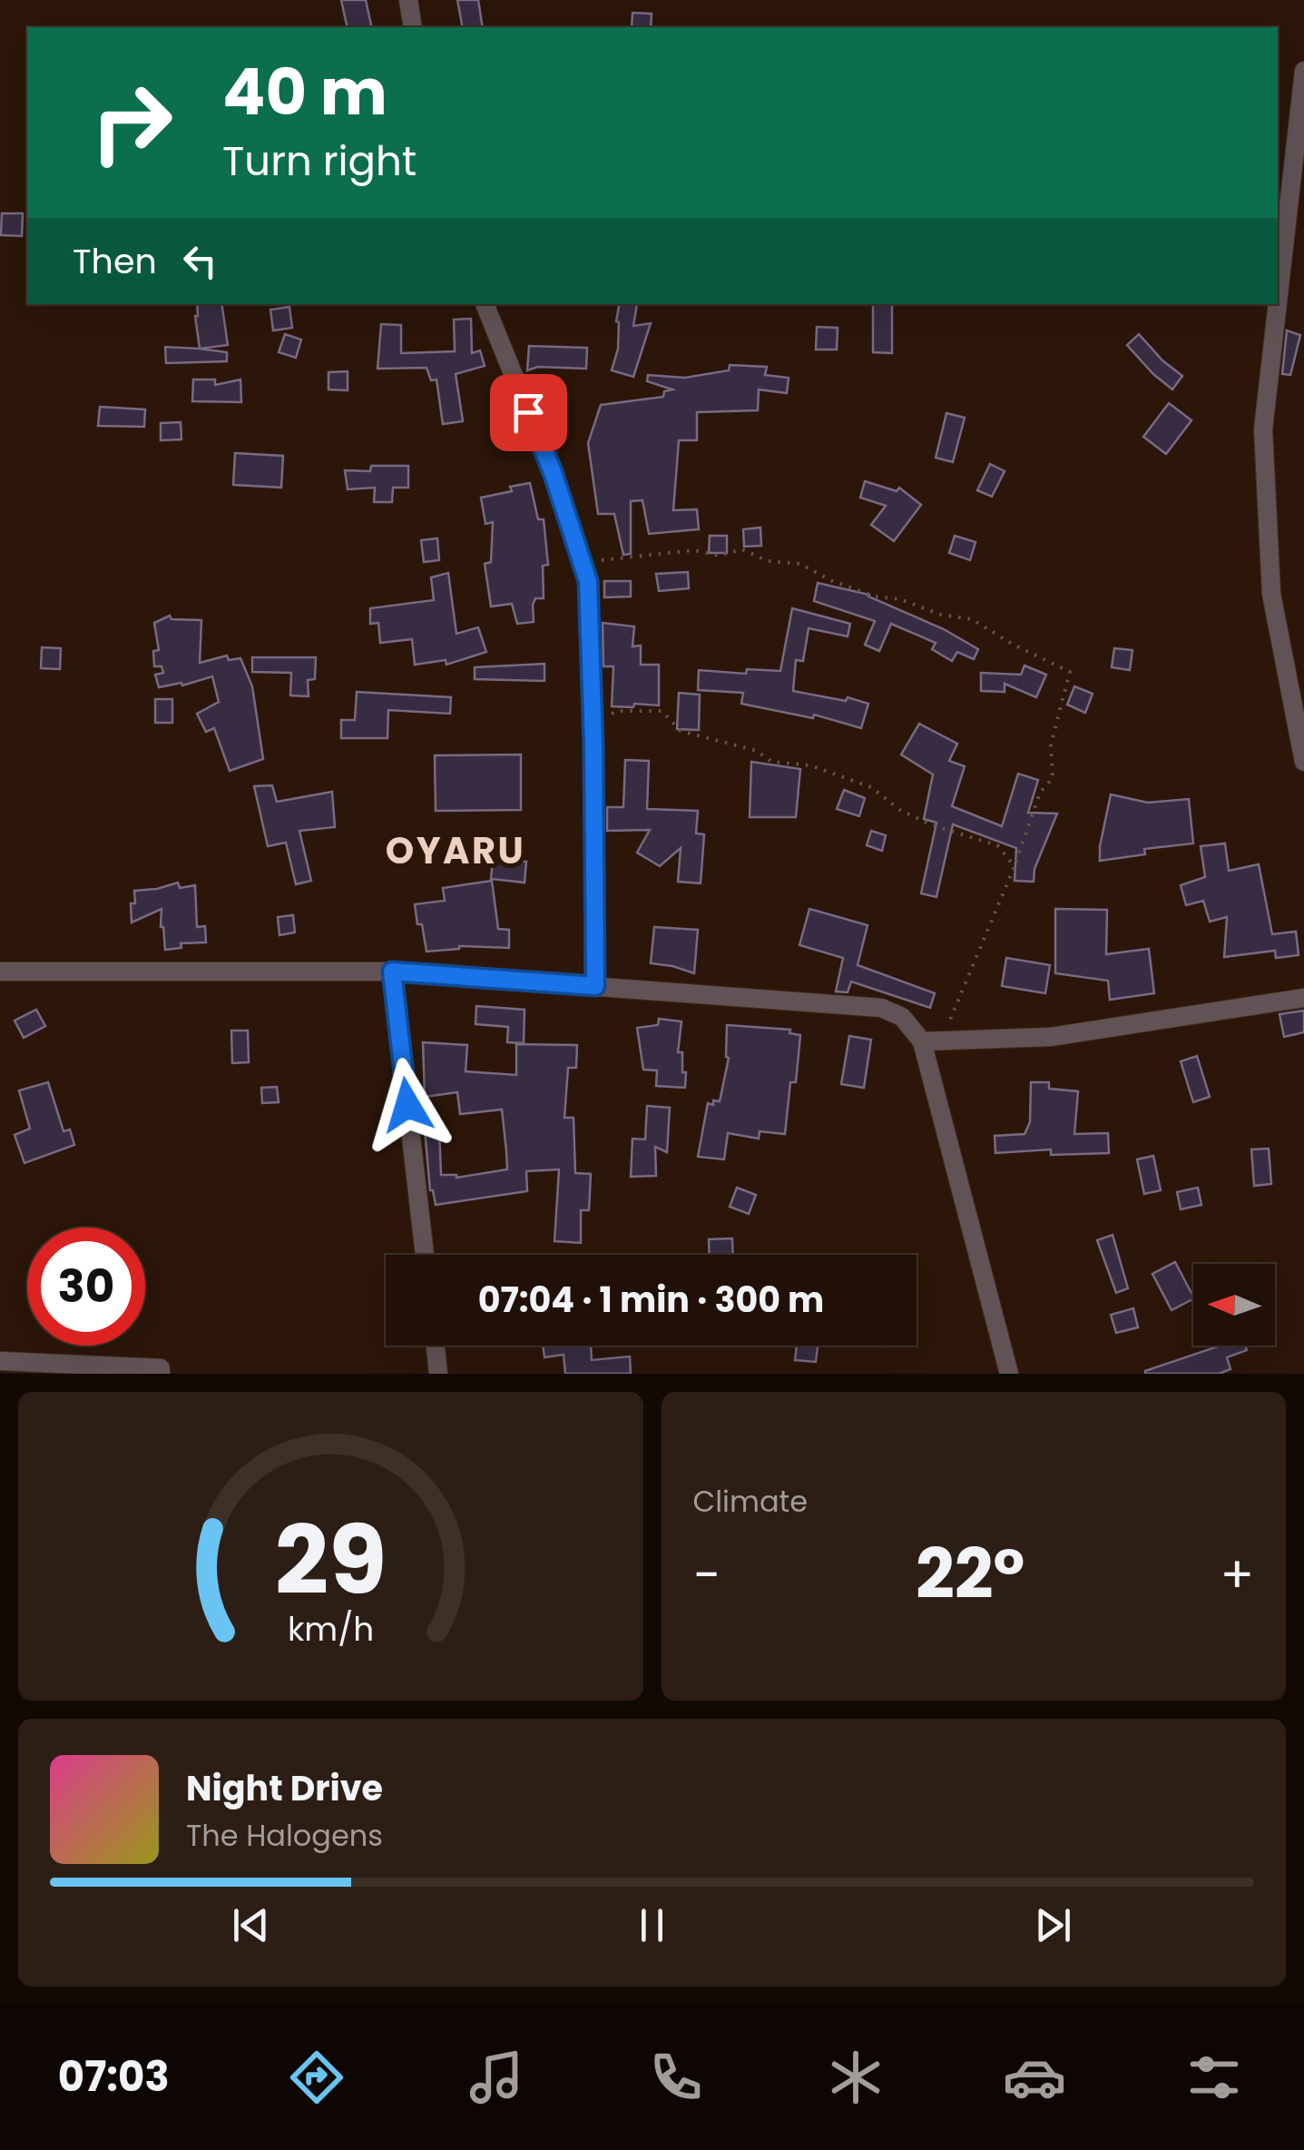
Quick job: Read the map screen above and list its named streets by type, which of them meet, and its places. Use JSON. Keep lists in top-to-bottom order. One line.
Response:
{"districts":["OYARU"],"north":"left","page":{"turn":["40 m","Turn right"],"then":"Then","limit":"30","trip":"07:04 · 1 min · 300 m","tile":"Climate","heat":["−","22°","+"],"song":["Night Drive","The Halogens"],"tabs":"07:03","gauge":["29","km/h"]}}
